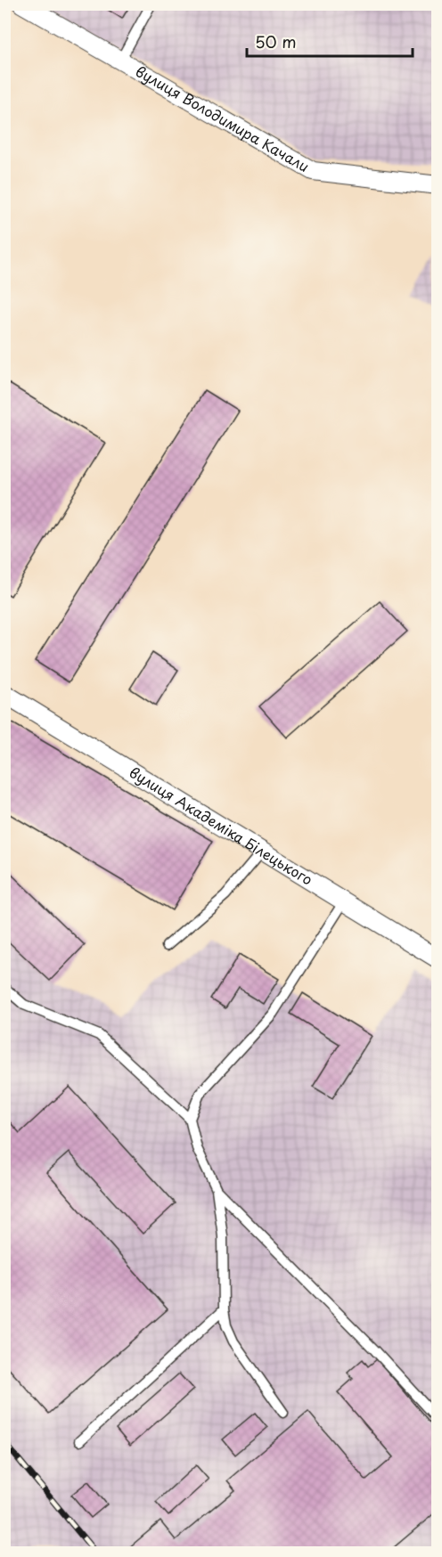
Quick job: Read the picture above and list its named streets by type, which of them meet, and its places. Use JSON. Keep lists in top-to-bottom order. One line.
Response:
{"streets":{"street":["вулиця Володимира Качали","вулиця Академіка Білецького"]},"scale_bar":"50 m"}
